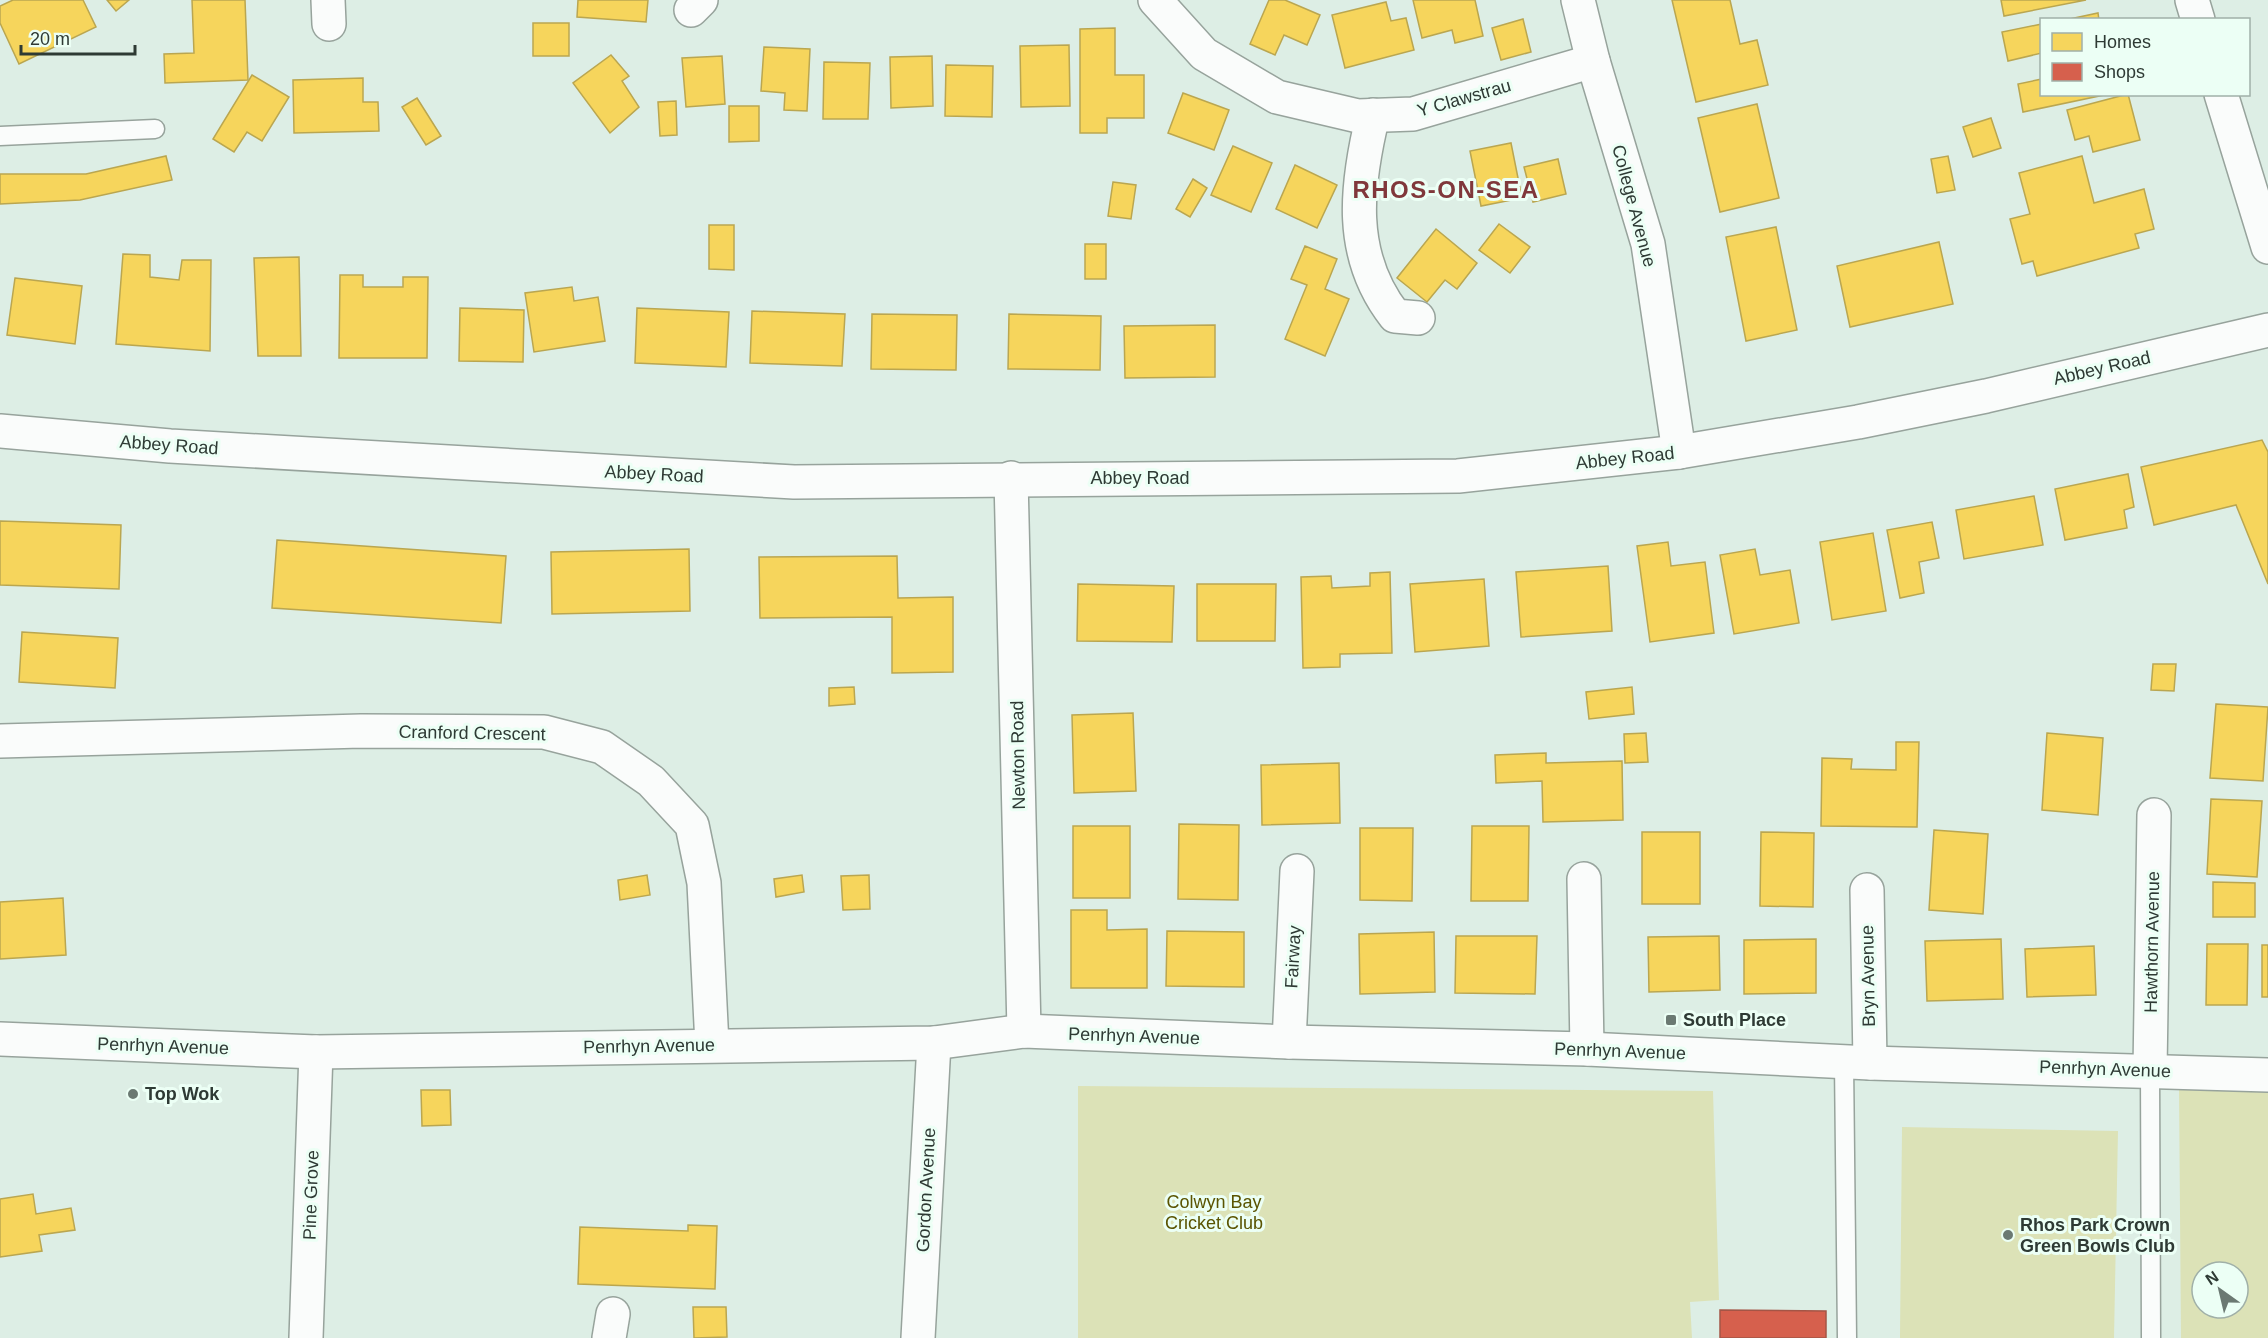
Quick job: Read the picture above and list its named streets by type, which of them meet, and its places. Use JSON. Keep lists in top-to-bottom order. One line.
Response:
{"streets":{"street":["Y Clawstrau","College Avenue","Abbey Road","Cranford Crescent","Newton Road","Hawthorn Avenue","Fairway","Bryn Avenue","Penrhyn Avenue","Gordon Avenue","Pine Grove"]},"crossings":[["Y Clawstrau","College Avenue"],["College Avenue","Abbey Road"],["Abbey Road","Newton Road"],["Cranford Crescent","Penrhyn Avenue"],["Newton Road","Penrhyn Avenue"],["Hawthorn Avenue","Penrhyn Avenue"],["Fairway","Penrhyn Avenue"],["Bryn Avenue","Penrhyn Avenue"],["Penrhyn Avenue","Gordon Avenue"],["Penrhyn Avenue","Pine Grove"]],"districts":["RHOS-ON-SEA"],"parks":["Colwyn Bay Cricket Club"],"places":{"transit":["South Place"],"other":["Top Wok","Rhos Park Crown Green Bowls Club"]},"legend":["Homes","Shops"],"scale_bar":"20 m","north":"top left"}
